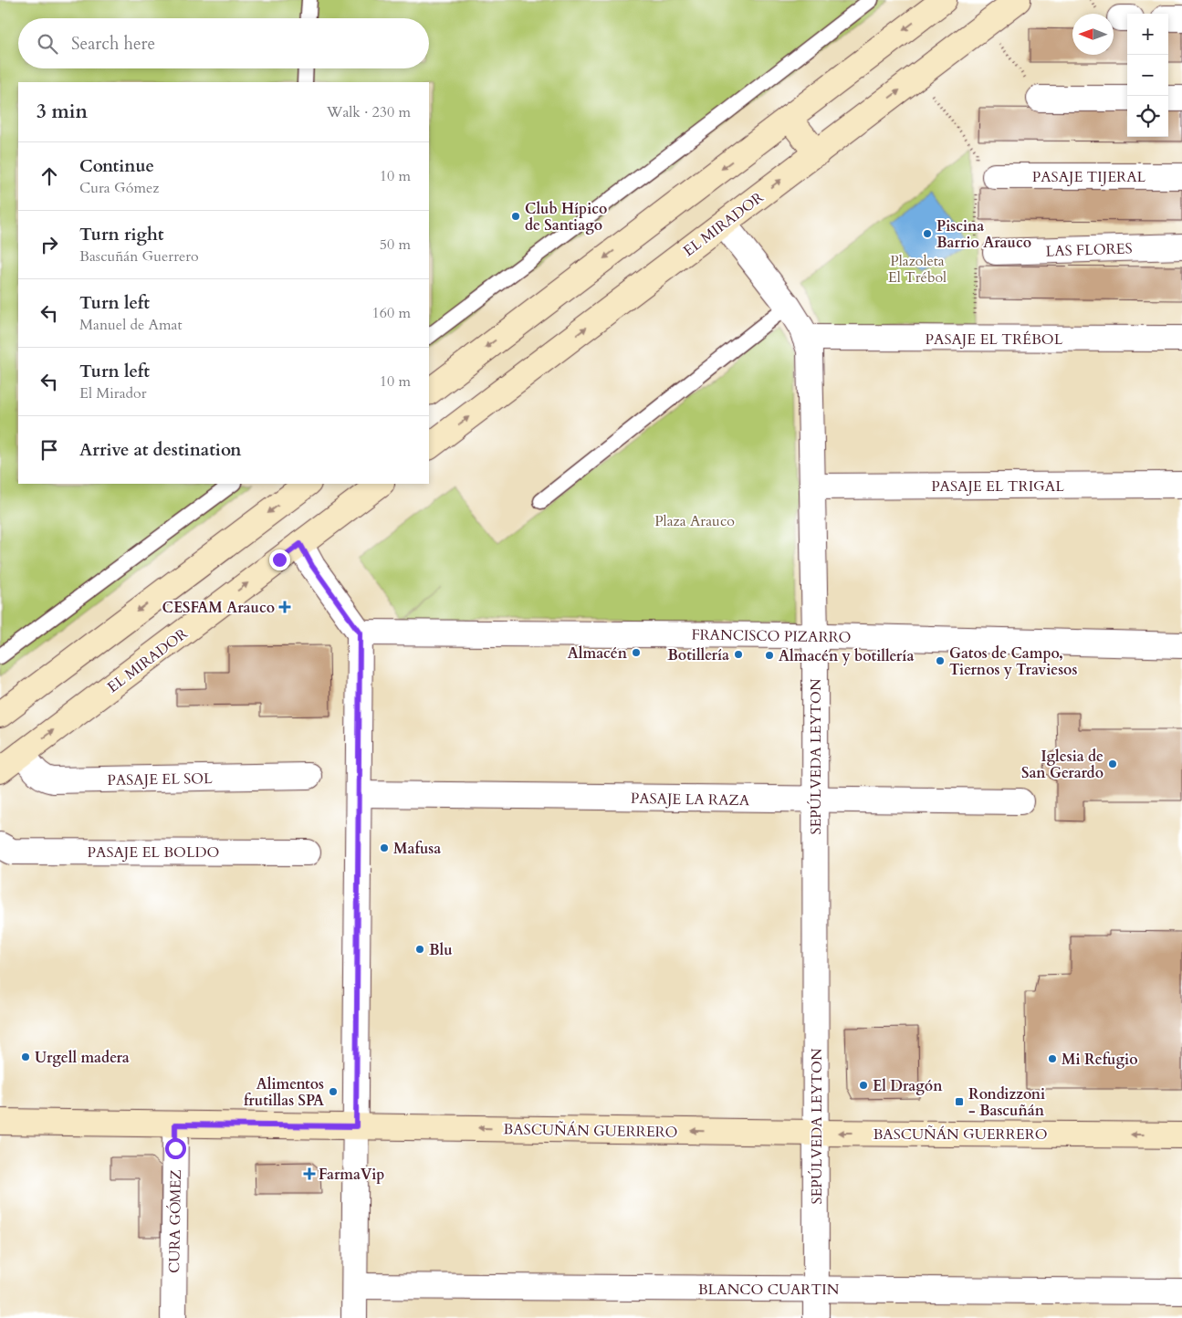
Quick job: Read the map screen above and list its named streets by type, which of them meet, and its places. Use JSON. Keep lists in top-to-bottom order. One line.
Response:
{"streets":{"main road":["EL MIRADOR","BASCUÑÁN GUERRERO"],"street":["PASAJE TIJERAL","LAS FLORES","PASAJE EL TRÉBOL","PASAJE EL TRIGAL","FRANCISCO PIZARRO","SEPÚLVEDA LEYTON","PASAJE EL SOL","PASAJE LA RAZA","PASAJE EL BOLDO","CURA GÓMEZ","BLANCO CUARTIN"]},"crossings":[["EL MIRADOR","SEPÚLVEDA LEYTON"],["EL MIRADOR","PASAJE EL SOL"],["PASAJE EL TRÉBOL","SEPÚLVEDA LEYTON"],["PASAJE EL TRIGAL","SEPÚLVEDA LEYTON"],["FRANCISCO PIZARRO","SEPÚLVEDA LEYTON"],["SEPÚLVEDA LEYTON","PASAJE LA RAZA"],["SEPÚLVEDA LEYTON","BASCUÑÁN GUERRERO"],["SEPÚLVEDA LEYTON","BLANCO CUARTIN"],["BASCUÑÁN GUERRERO","CURA GÓMEZ"]],"one_way":["BASCUÑÁN GUERRERO"],"parks":["Plazoleta El Trébol","Plaza Arauco"],"places":{"other":["Club Hípico de Santiago","Piscina Barrio Arauco","Almacén","Botillería","Almacén y botillería","Gatos de Campo, Tiernos y Traviesos","Iglesia de San Gerardo","Mafusa","Blu","Urgell madera","Mi Refugio","El Dragón","Alimentos frutillas SPA"],"health":["CESFAM Arauco","FarmaVip"],"transit":["Rondizzoni - Bascuñán"]},"north":"left","page":{"map_buttons":["+","−"],"search":"Search here","heading":["3 min","Walk · 230 m"],"list":[["Continue","Cura Gómez","10 m"],["Turn right","Bascuñán Guerrero","50 m"],["Turn left","Manuel de Amat","160 m"],["Turn left","El Mirador","10 m"],"Arrive at destination"]}}
